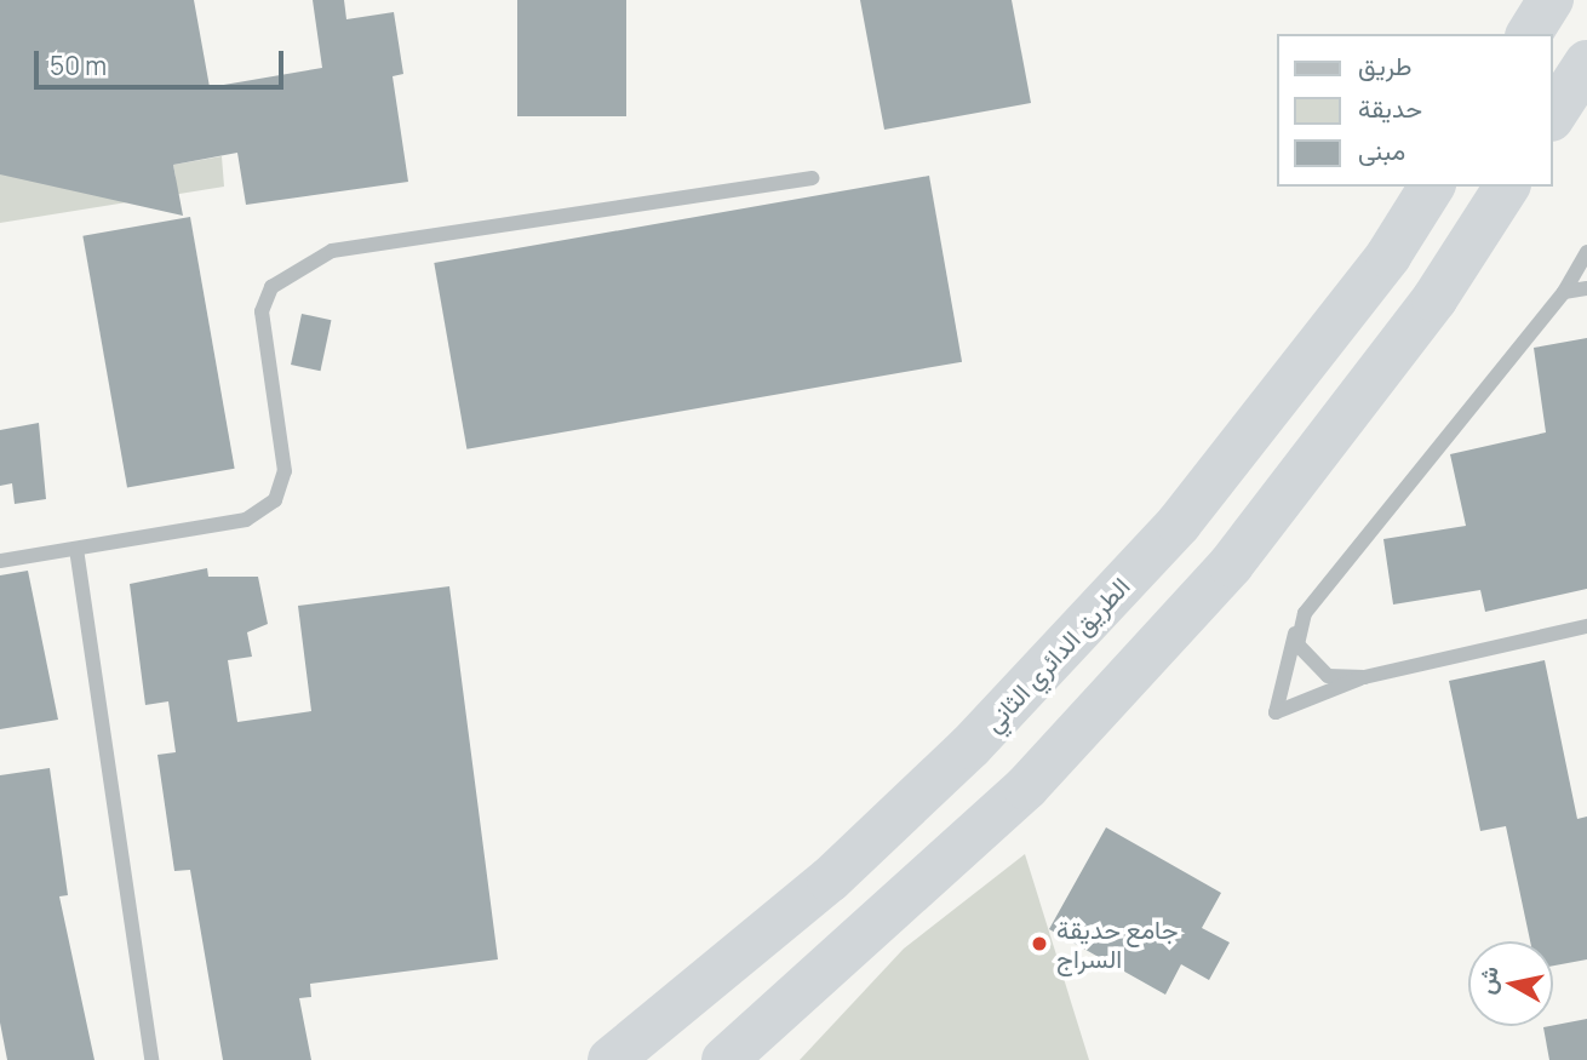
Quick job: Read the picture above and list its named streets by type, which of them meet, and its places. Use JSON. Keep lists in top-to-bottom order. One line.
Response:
{"streets":{"highway":["الطريق الدائري الثاني"]},"places":["جامع حديقة السراج"],"legend":["طريق","حديقة","مبنى"],"scale_bar":"50 m","north":"left"}
